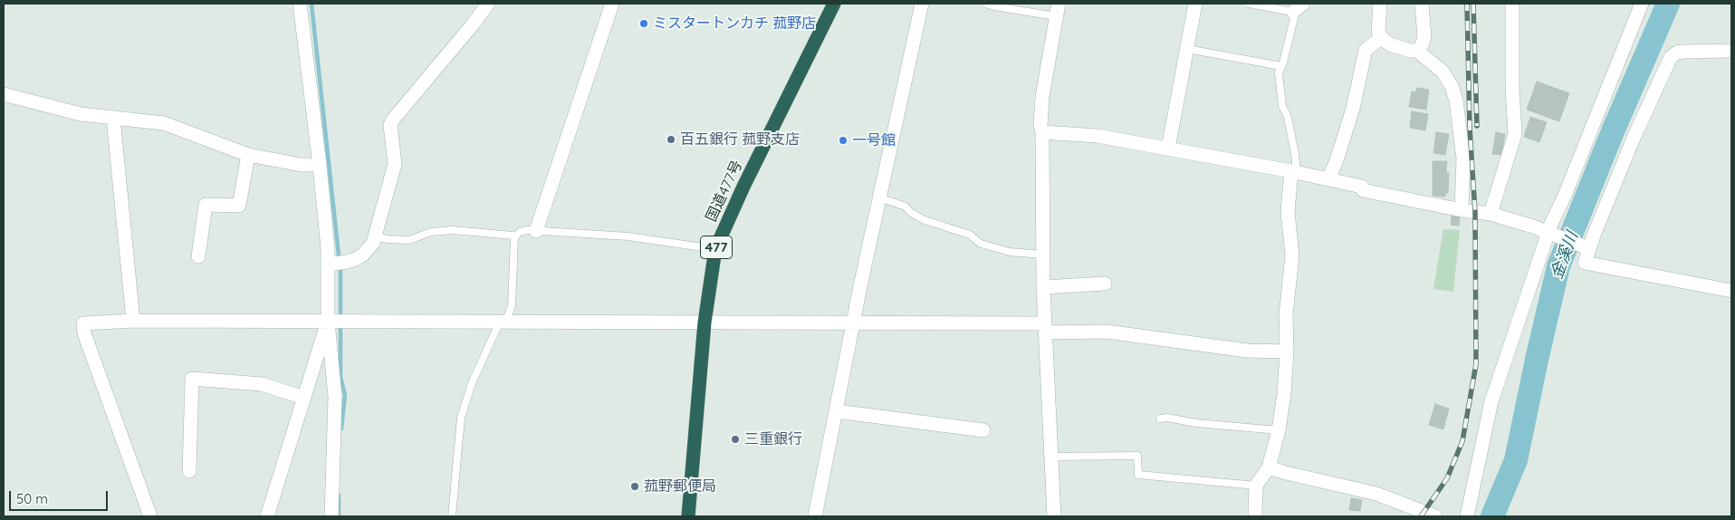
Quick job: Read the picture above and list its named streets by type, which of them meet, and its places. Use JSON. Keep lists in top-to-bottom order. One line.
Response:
{"streets":{"highway":["国道477号","477"]},"water":["金溪川"],"places":["ミスタートンカチ 菰野店","百五銀行 菰野支店","一号館","三重銀行","菰野郵便局"],"scale_bar":"50 m"}
